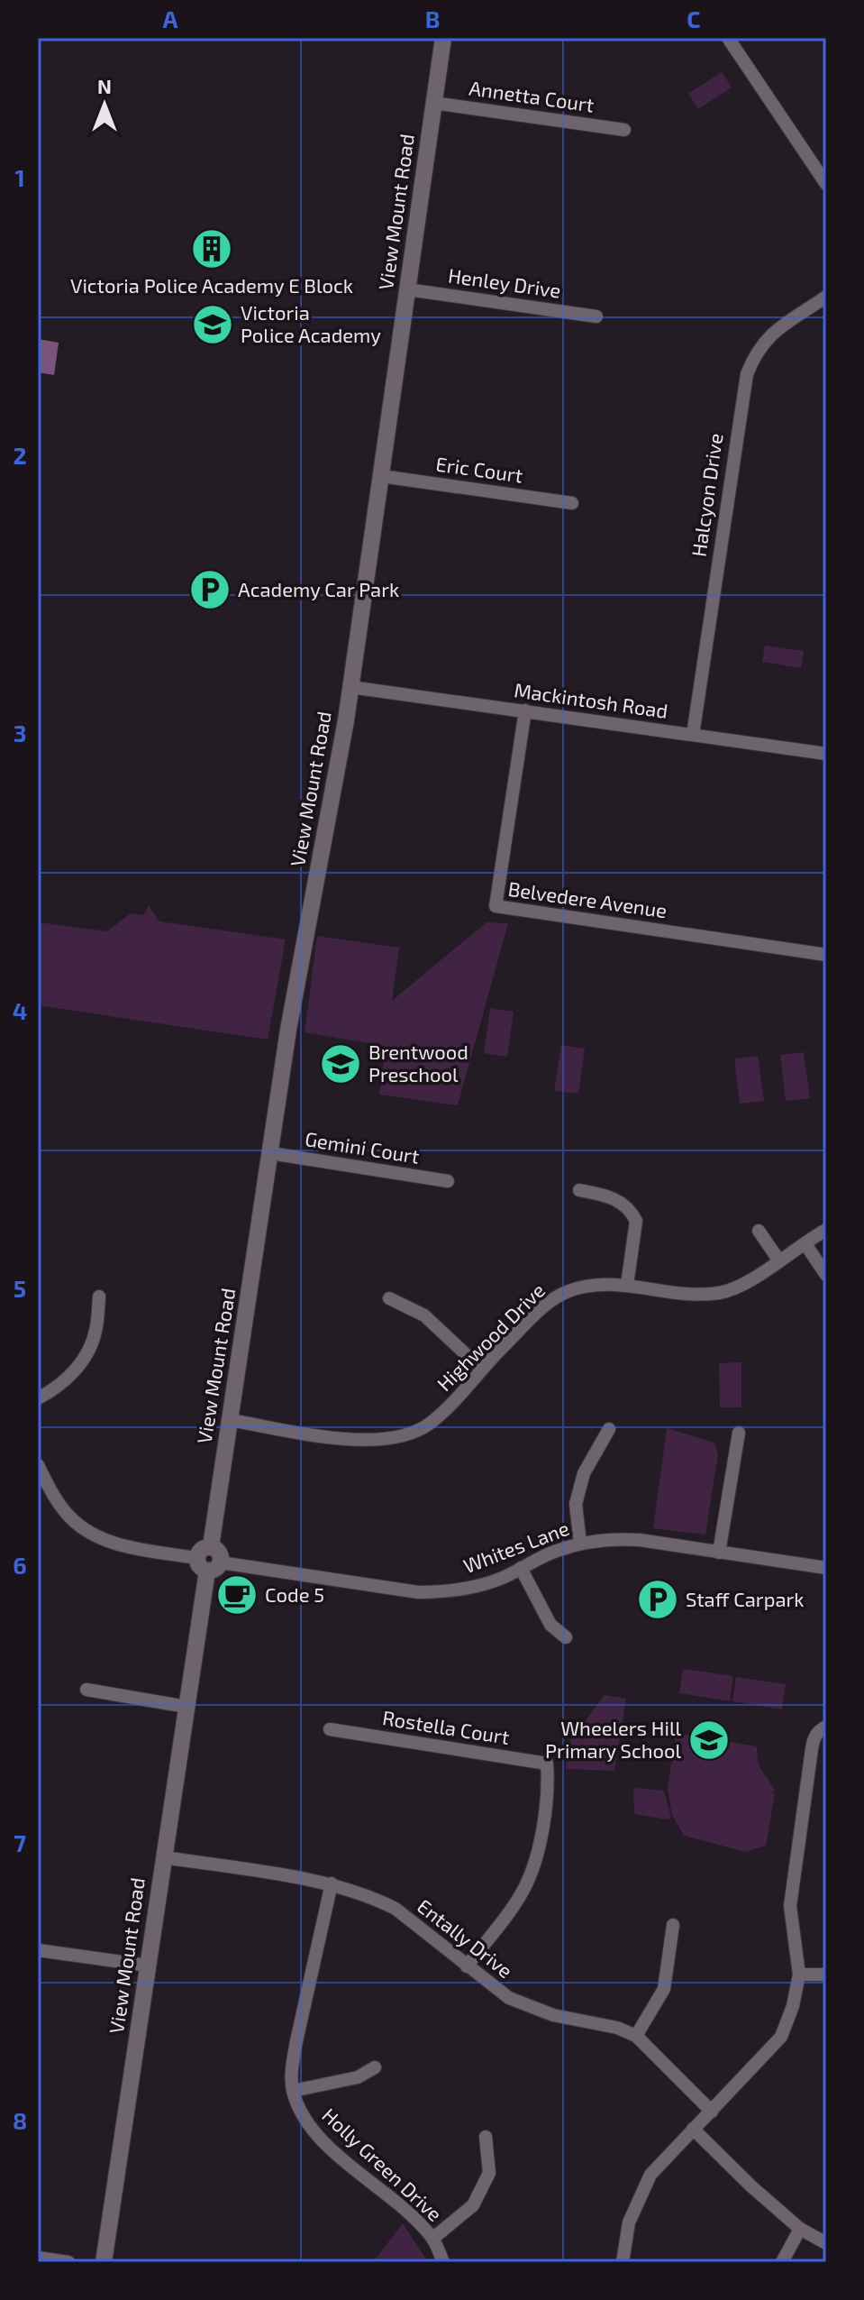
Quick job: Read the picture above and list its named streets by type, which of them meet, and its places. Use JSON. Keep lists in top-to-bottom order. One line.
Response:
{"streets":{"street":["Annetta Court","View Mount Road","Henley Drive","Eric Court","Halcyon Drive","Mackintosh Road","Belvedere Avenue","Gemini Court","Highwood Drive","Whites Lane","Rostella Court","Entally Drive","Holly Green Drive"]},"crossings":[["Annetta Court","View Mount Road"],["View Mount Road","Henley Drive"],["View Mount Road","Eric Court"],["View Mount Road","Mackintosh Road"],["View Mount Road","Gemini Court"],["View Mount Road","Highwood Drive"],["View Mount Road","Whites Lane"],["View Mount Road","Entally Drive"],["Halcyon Drive","Mackintosh Road"],["Mackintosh Road","Belvedere Avenue"],["Rostella Court","Entally Drive"],["Entally Drive","Holly Green Drive"]],"places":{"building":["Victoria Police Academy E Block"],"school or university":["Victoria Police Academy","Brentwood Preschool","Wheelers Hill Primary School"],"parking":["Academy Car Park","Staff Carpark"],"cafe":["Code 5"]},"north":"top","grid":{"columns":["A","B","C"],"rows":["1","2","3","4","5","6","7","8"]}}
